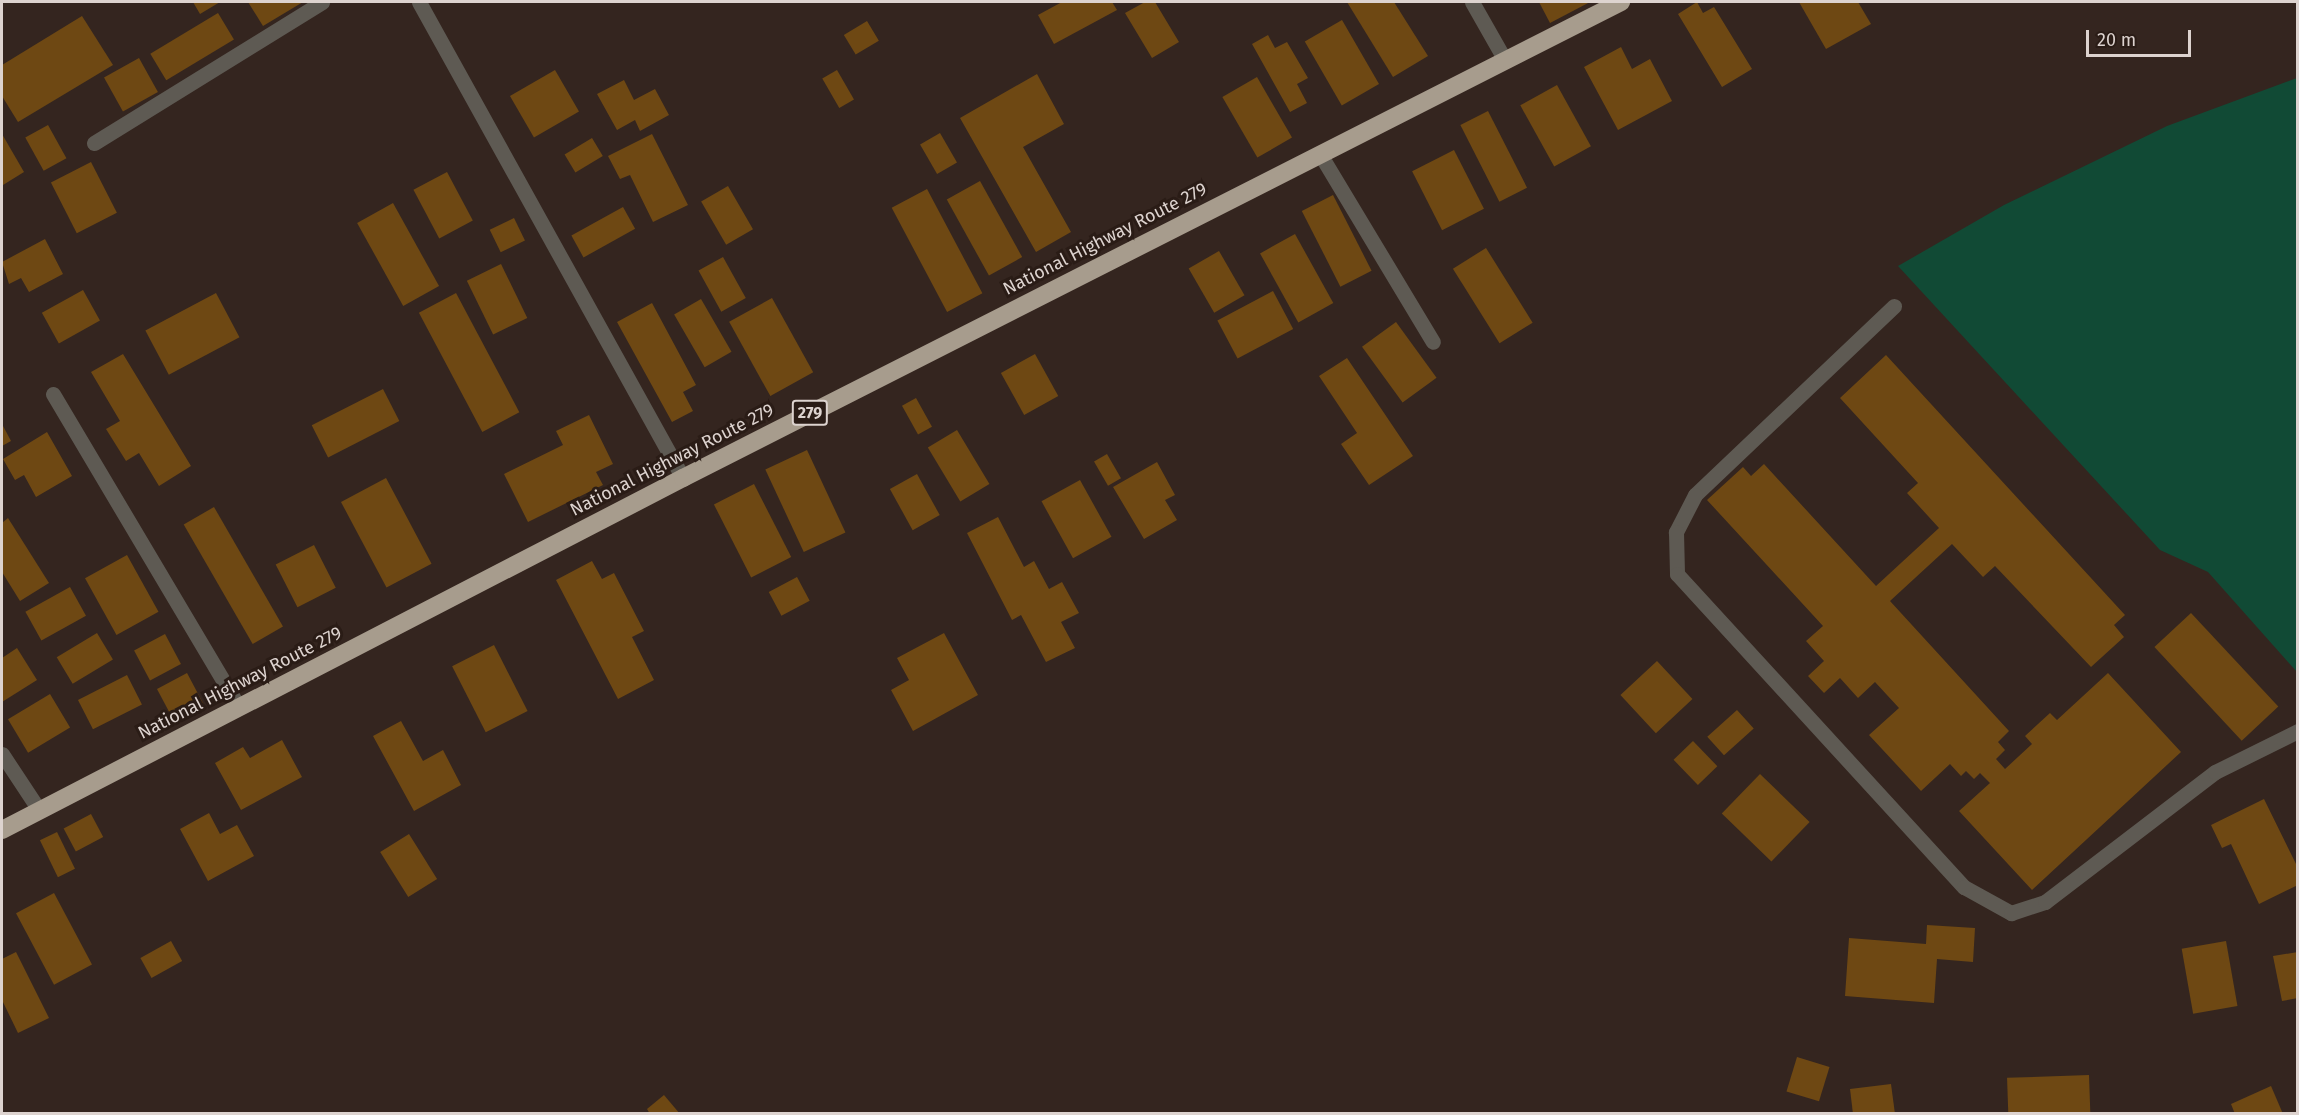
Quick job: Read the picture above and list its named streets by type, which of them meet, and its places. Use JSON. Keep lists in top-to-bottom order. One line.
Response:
{"streets":{"highway":["National Highway Route 279","279"]},"scale_bar":"20 m"}
